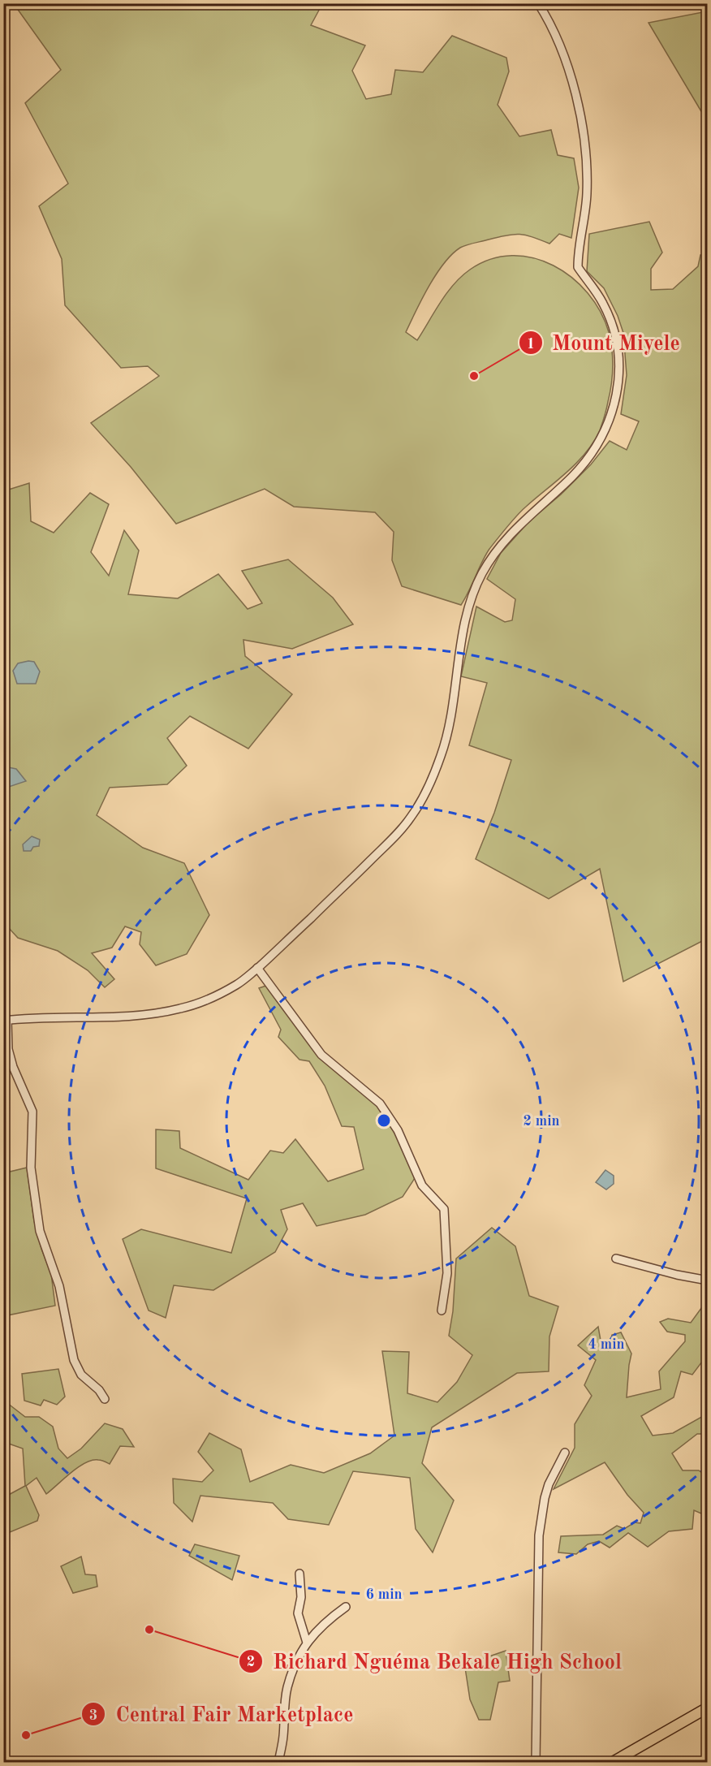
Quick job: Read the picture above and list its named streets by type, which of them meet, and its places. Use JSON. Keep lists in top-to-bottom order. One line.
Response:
{"places":["Mount Miyele","Richard Nguéma Bekale High School","Central Fair Marketplace"],"rings":["2 min","4 min","6 min"]}
